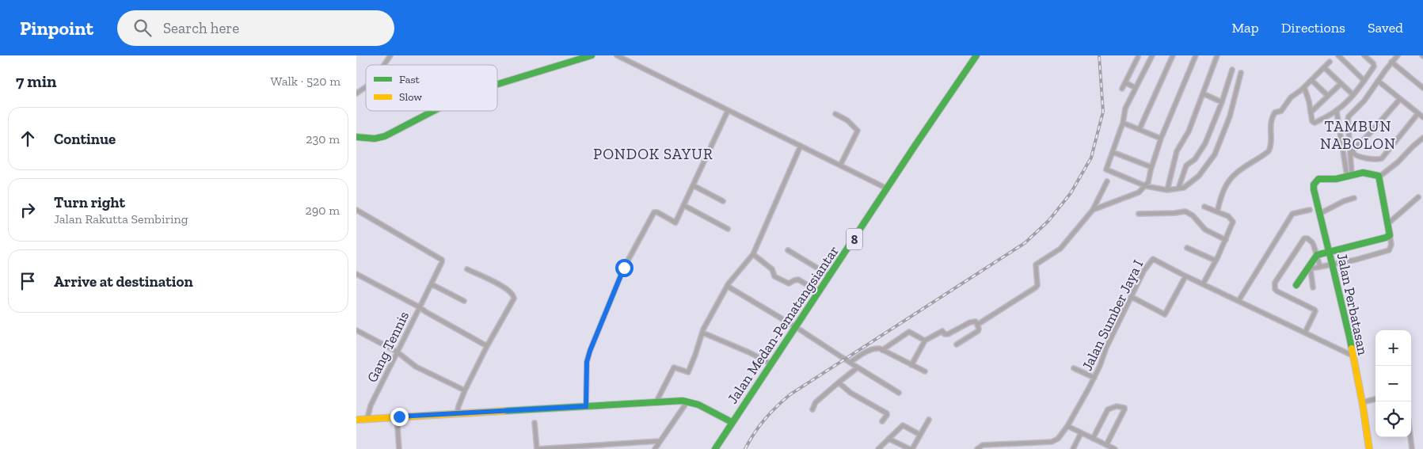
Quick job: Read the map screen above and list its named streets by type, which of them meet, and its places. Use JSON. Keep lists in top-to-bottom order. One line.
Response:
{"streets":{"main road":["8","Jalan Perbatasan","Jalan Medan-Pematangsiantar"],"street":["Jalan Sumber Jaya I","Gang Tennis"]},"crossings":[["Jalan Perbatasan","Jalan Sumber Jaya I"]],"districts":["TAMBUN NABOLON","PONDOK SAYUR"],"legend":["Fast","Slow"],"page":{"header":"Pinpoint","search":"Search here","nav":["Map","Directions","Saved"],"heading":["7 min","Walk · 520 m"],"list":[["Continue","230 m"],["Turn right","Jalan Rakutta Sembiring","290 m"],"Arrive at destination"],"map_buttons":["+","−"]}}
